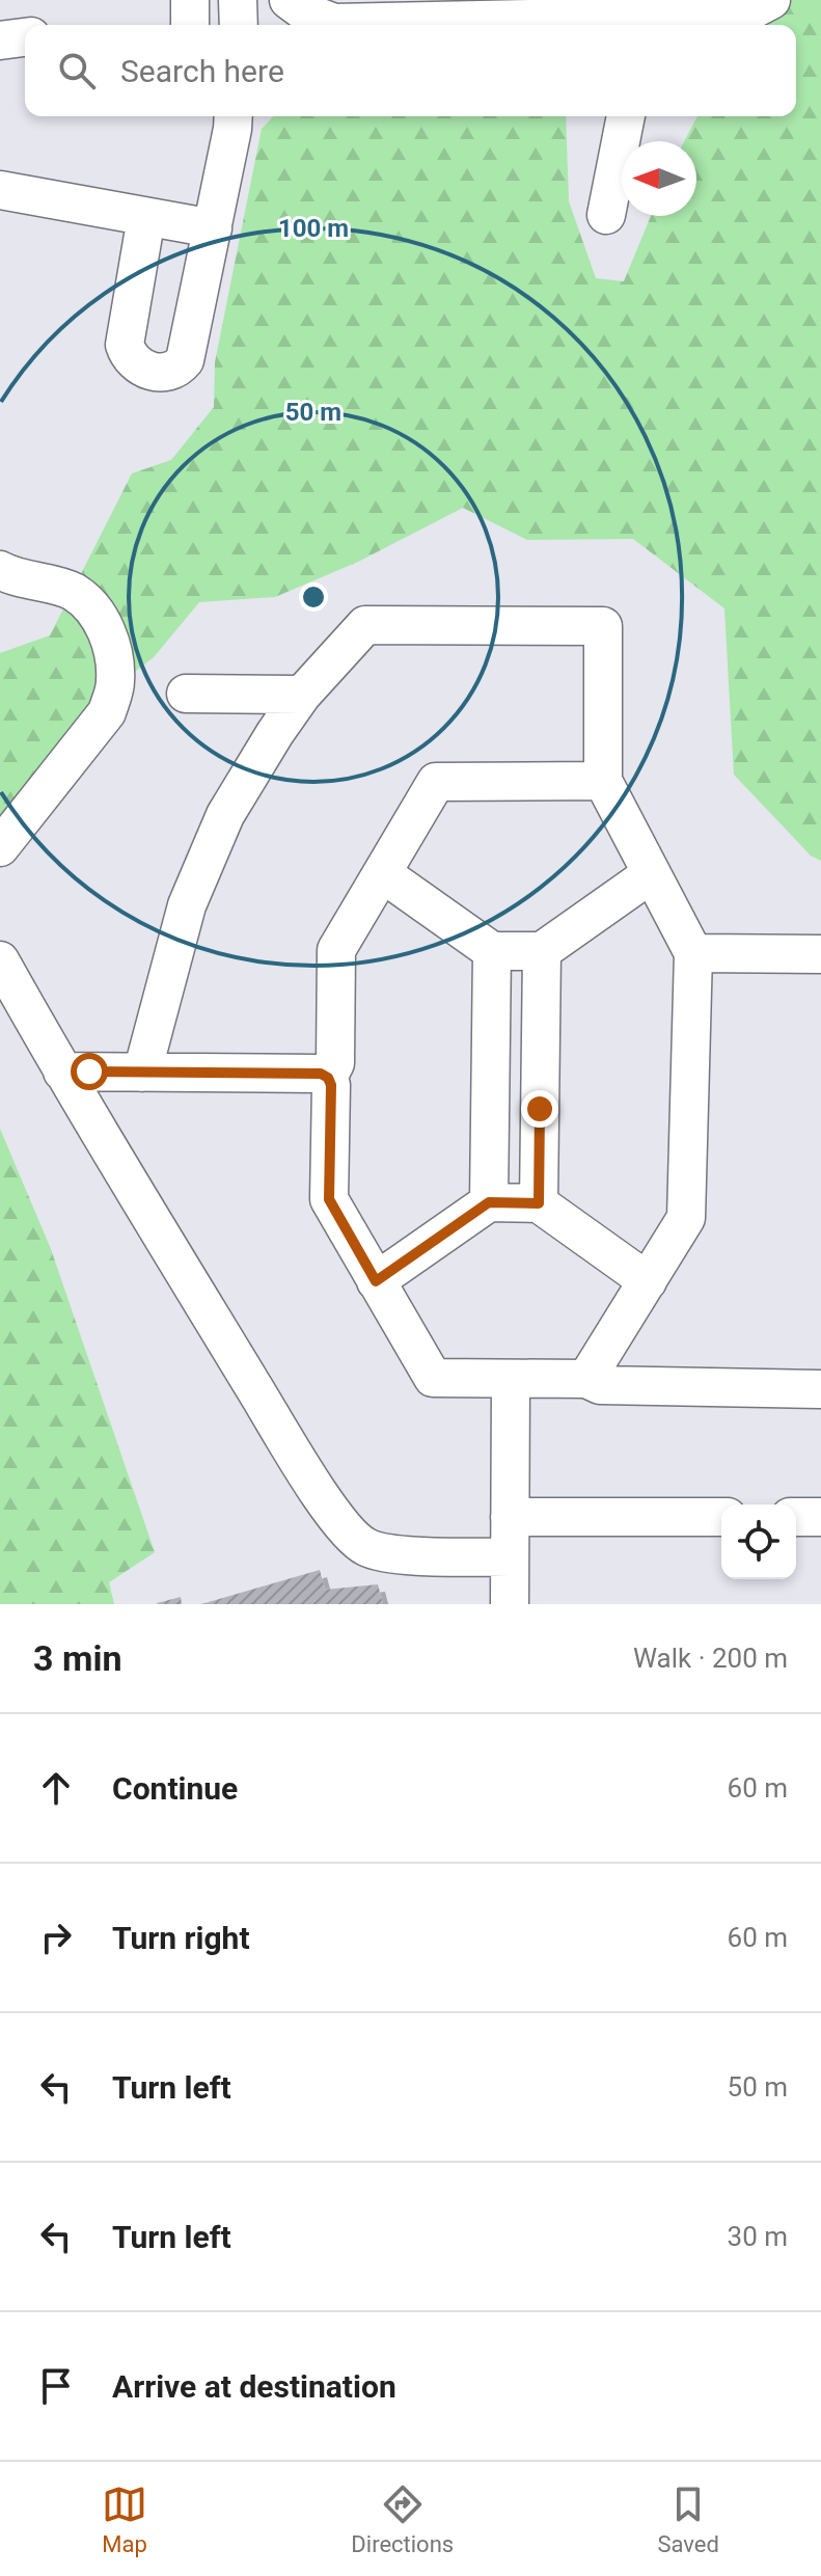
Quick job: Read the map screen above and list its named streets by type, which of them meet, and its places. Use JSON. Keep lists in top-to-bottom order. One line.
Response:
{"north":"left","page":{"search":"Search here","heading":["3 min","Walk · 200 m"],"list":[["Continue","60 m"],["Turn right","60 m"],["Turn left","50 m"],["Turn left","30 m"],"Arrive at destination"],"nav":["Map","Directions","Saved"]},"rings":["100 m","50 m"]}
